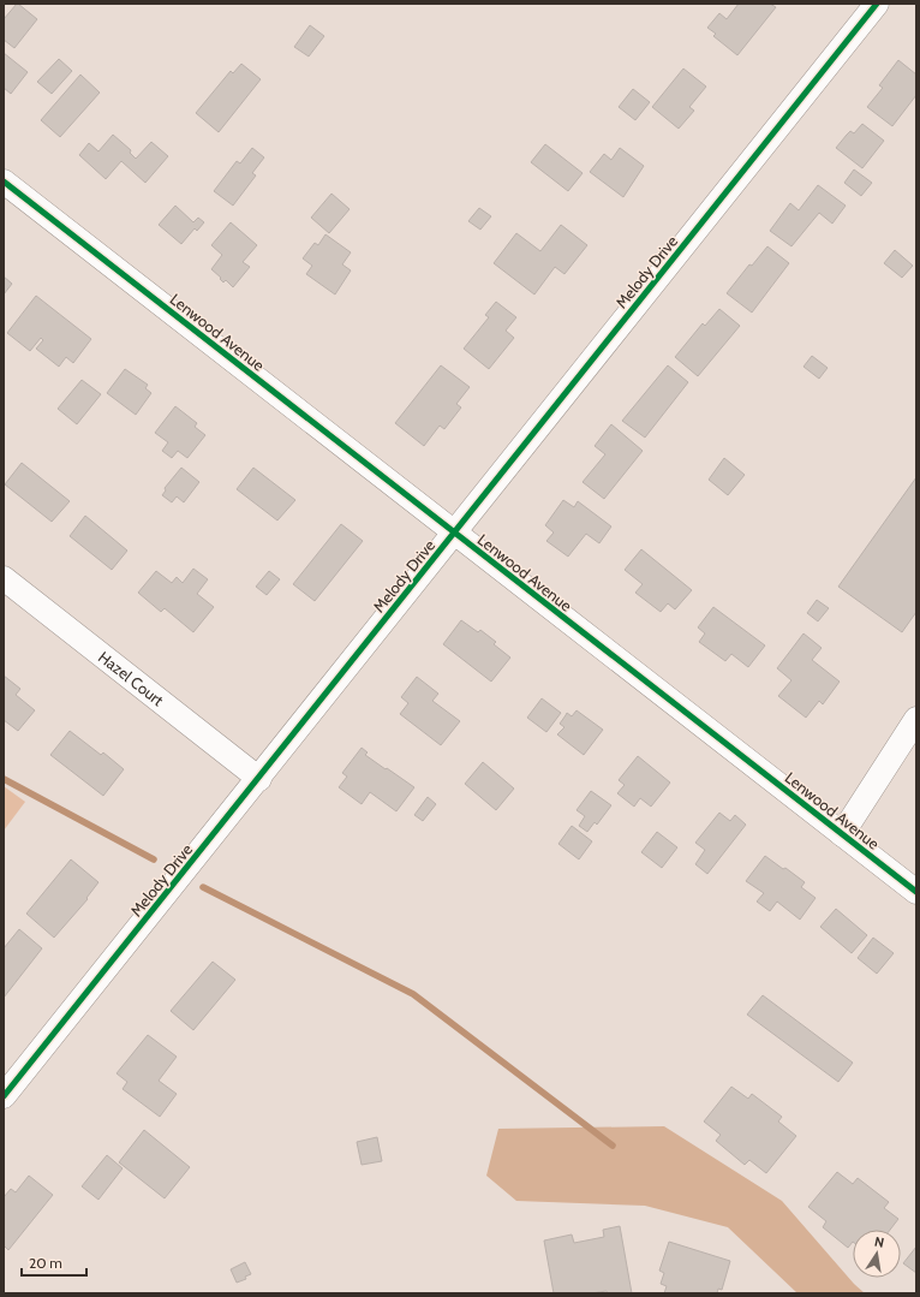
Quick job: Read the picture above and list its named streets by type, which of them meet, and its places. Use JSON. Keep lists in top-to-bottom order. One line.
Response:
{"streets":{"street":["Melody Drive","Lenwood Avenue","Hazel Court"]},"crossings":[["Melody Drive","Lenwood Avenue"],["Melody Drive","Hazel Court"]],"scale_bar":"20 m","north":"top"}
